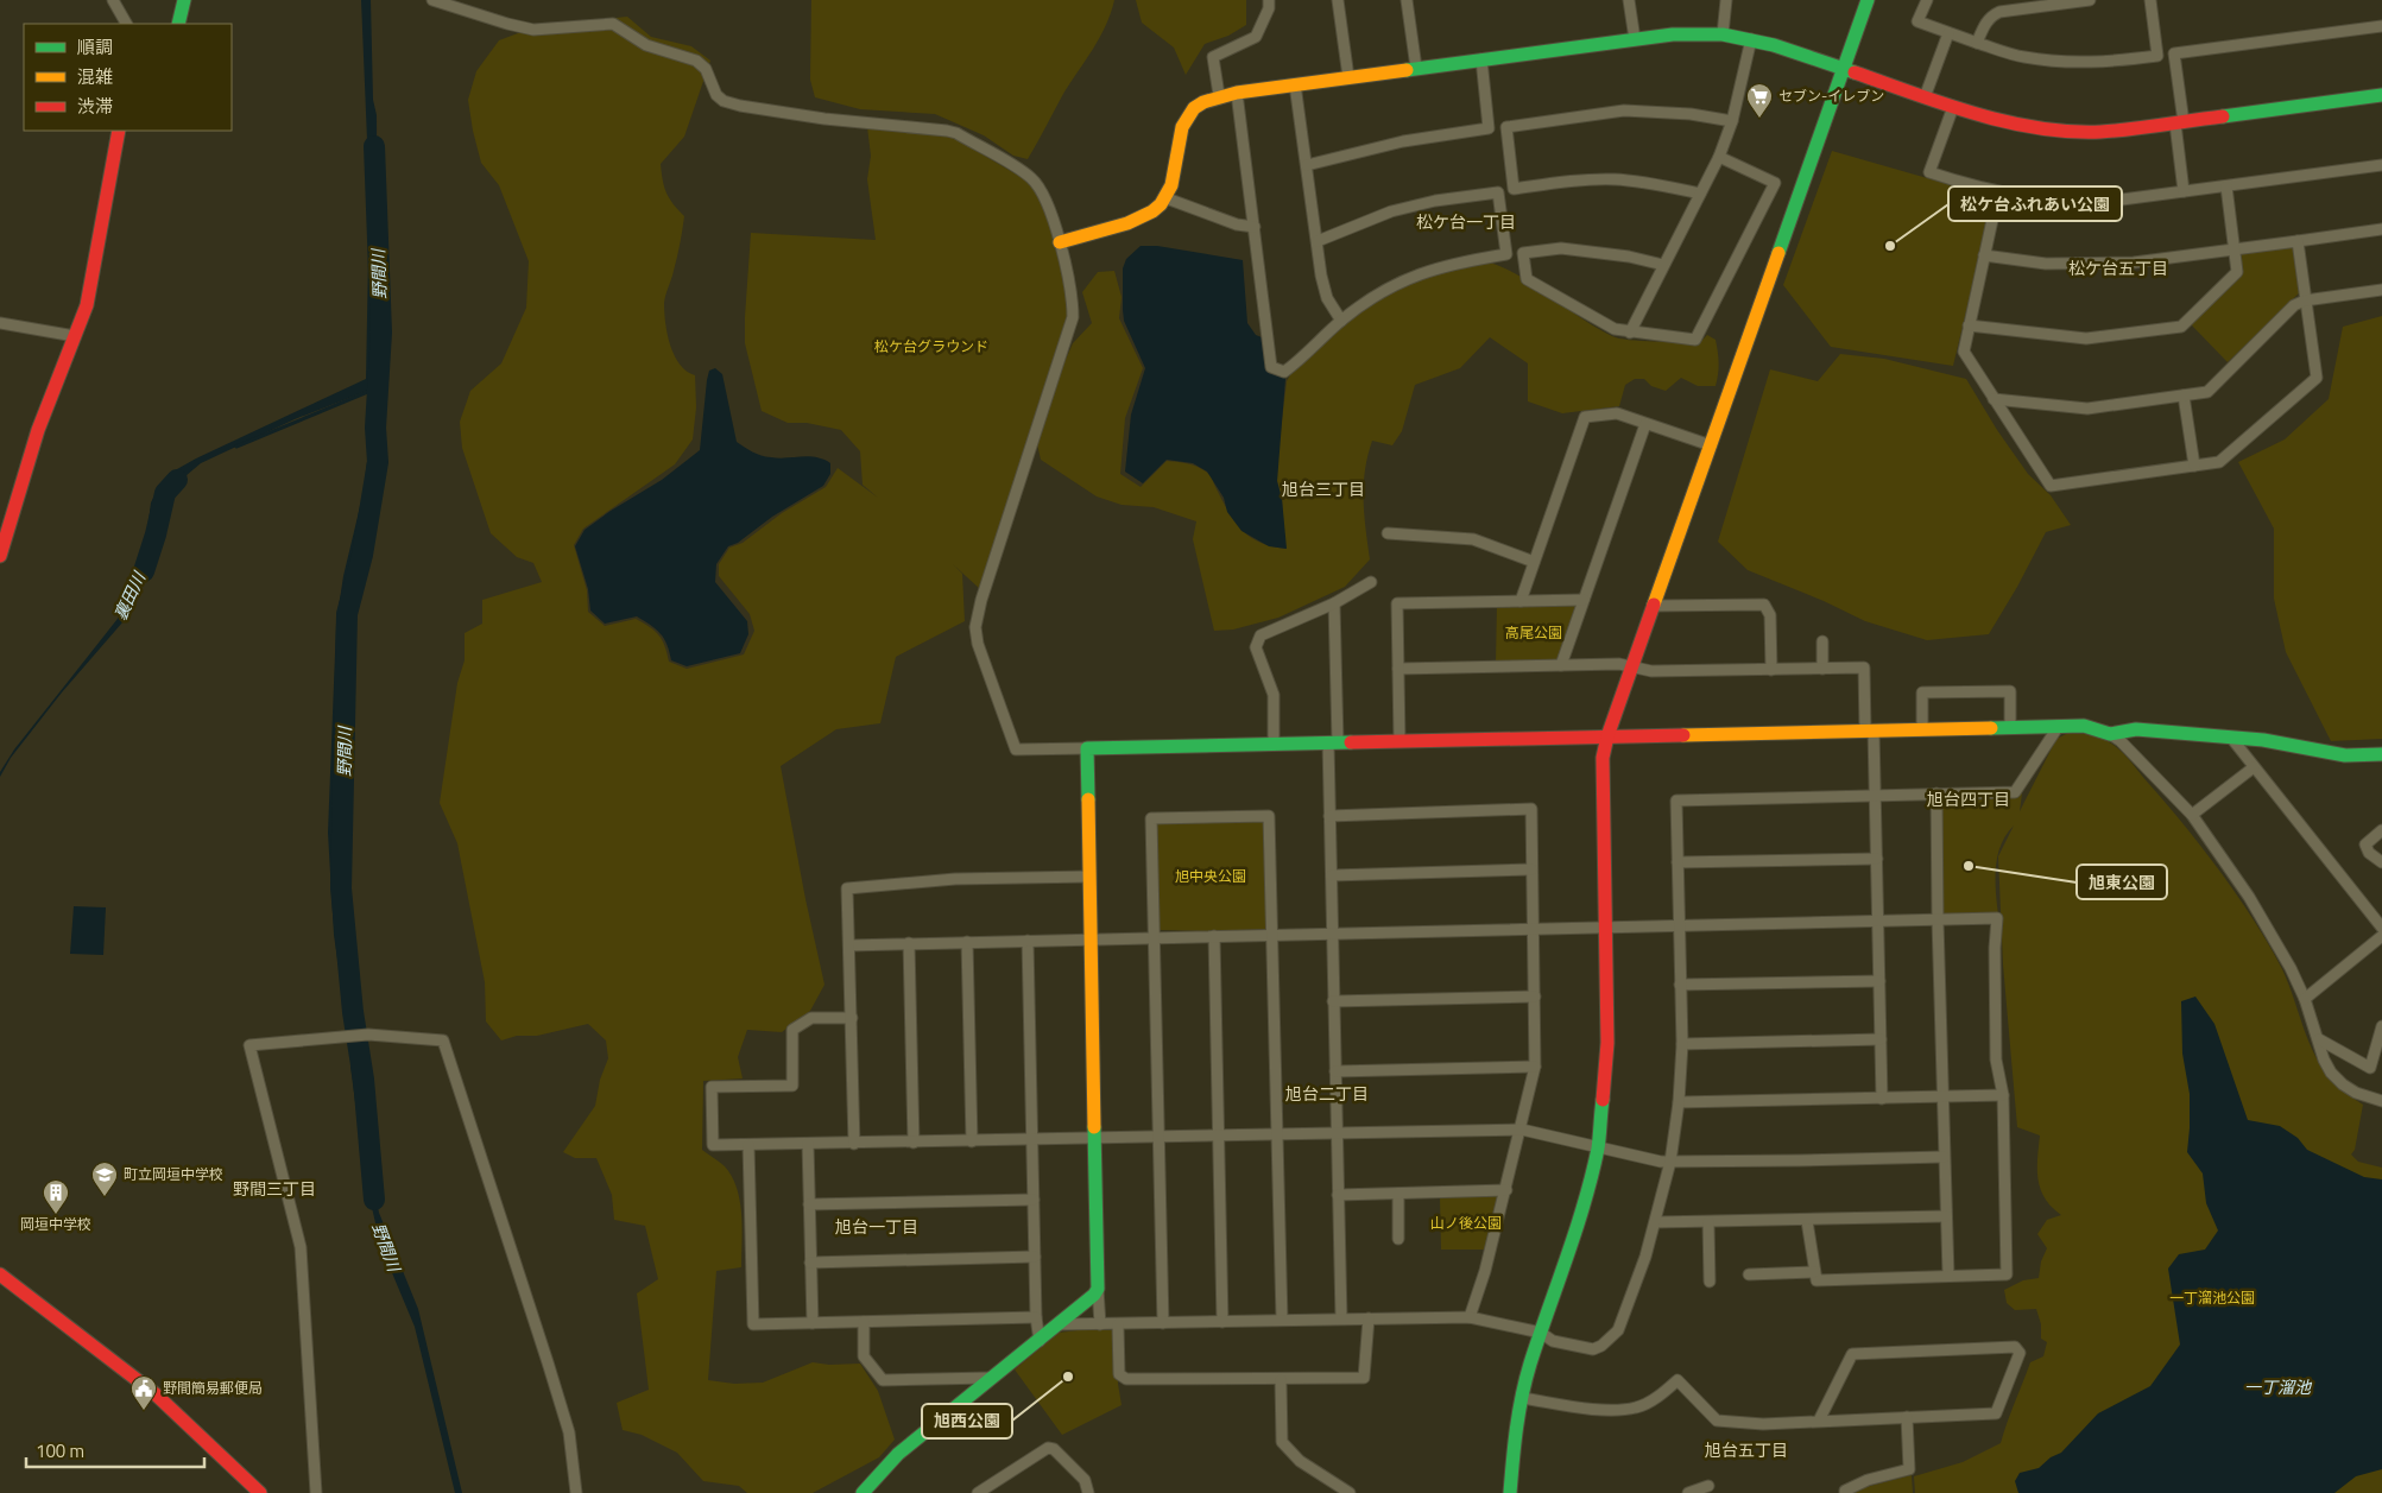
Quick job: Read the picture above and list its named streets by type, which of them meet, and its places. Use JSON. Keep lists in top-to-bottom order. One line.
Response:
{"districts":["松ケ台一丁目","松ケ台五丁目","旭台三丁目","旭台四丁目","旭台二丁目","野間三丁目","旭台一丁目","旭台五丁目"],"water":["野間川","裏田川","一丁溜池"],"parks":["松ケ台グラウンド","高尾公園","旭中央公園","山ノ後公園","一丁溜池公園"],"places":{"supermarket":["セブン-イレブン"],"other":["松ケ台ふれあい公園","旭東公園","旭西公園"],"school or university":["町立岡垣中学校"],"building":["岡垣中学校"],"public building":["野間簡易郵便局"]},"legend":["順調","混雑","渋滞"],"scale_bar":"100 m"}
